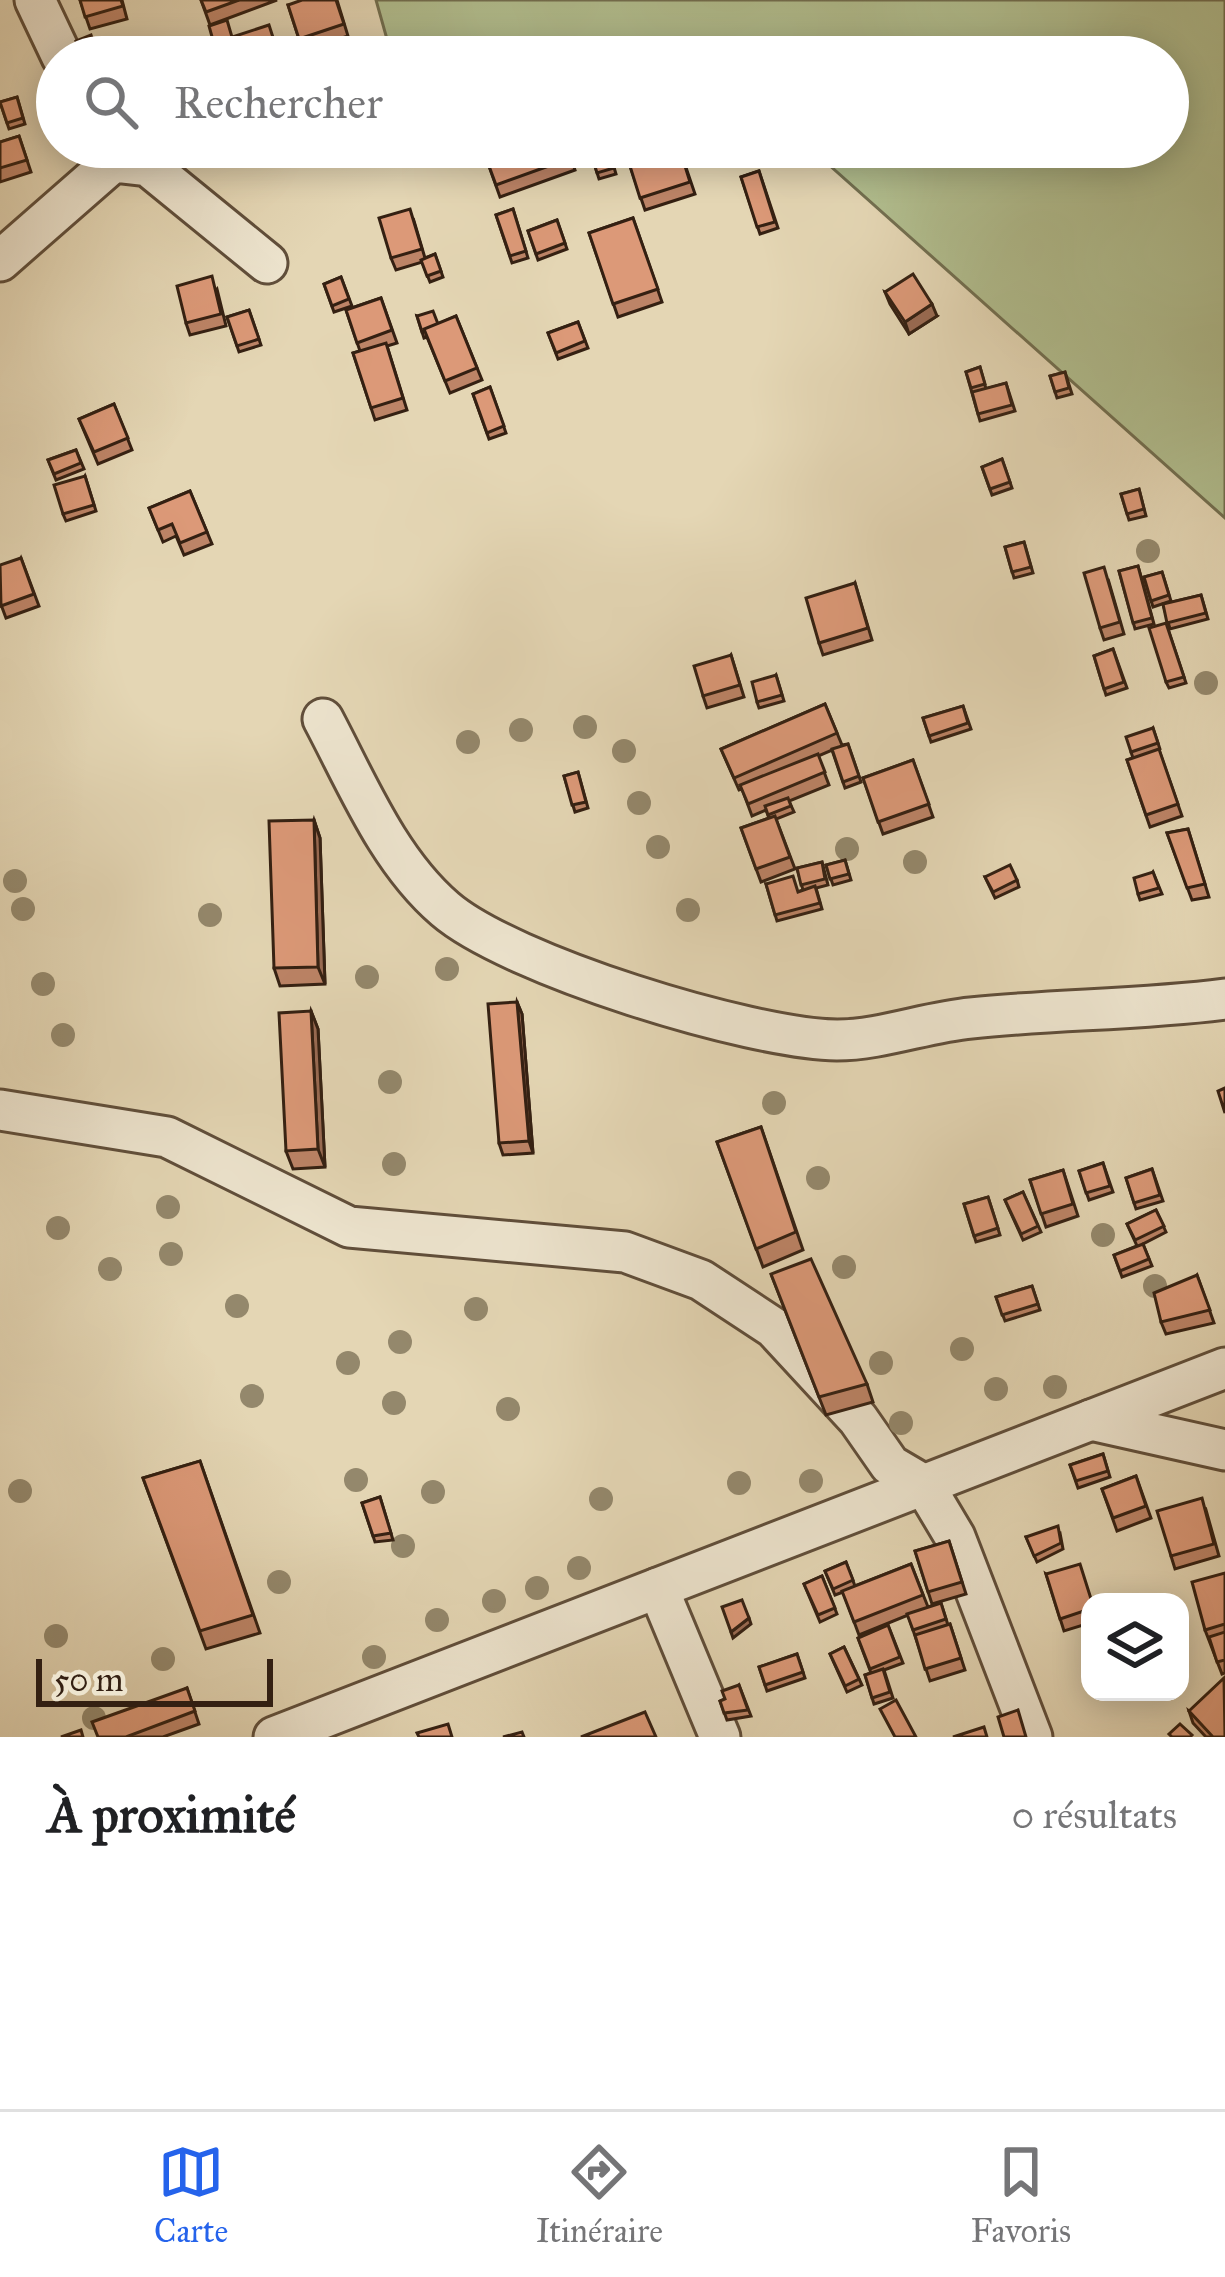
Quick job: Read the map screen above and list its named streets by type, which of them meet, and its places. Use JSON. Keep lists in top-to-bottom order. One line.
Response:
{"scale_bar":"50 m","page":{"search":"Rechercher","scale":"50 m","heading":["À proximité","0 résultats"],"nav":["Carte","Itinéraire","Favoris"]}}
